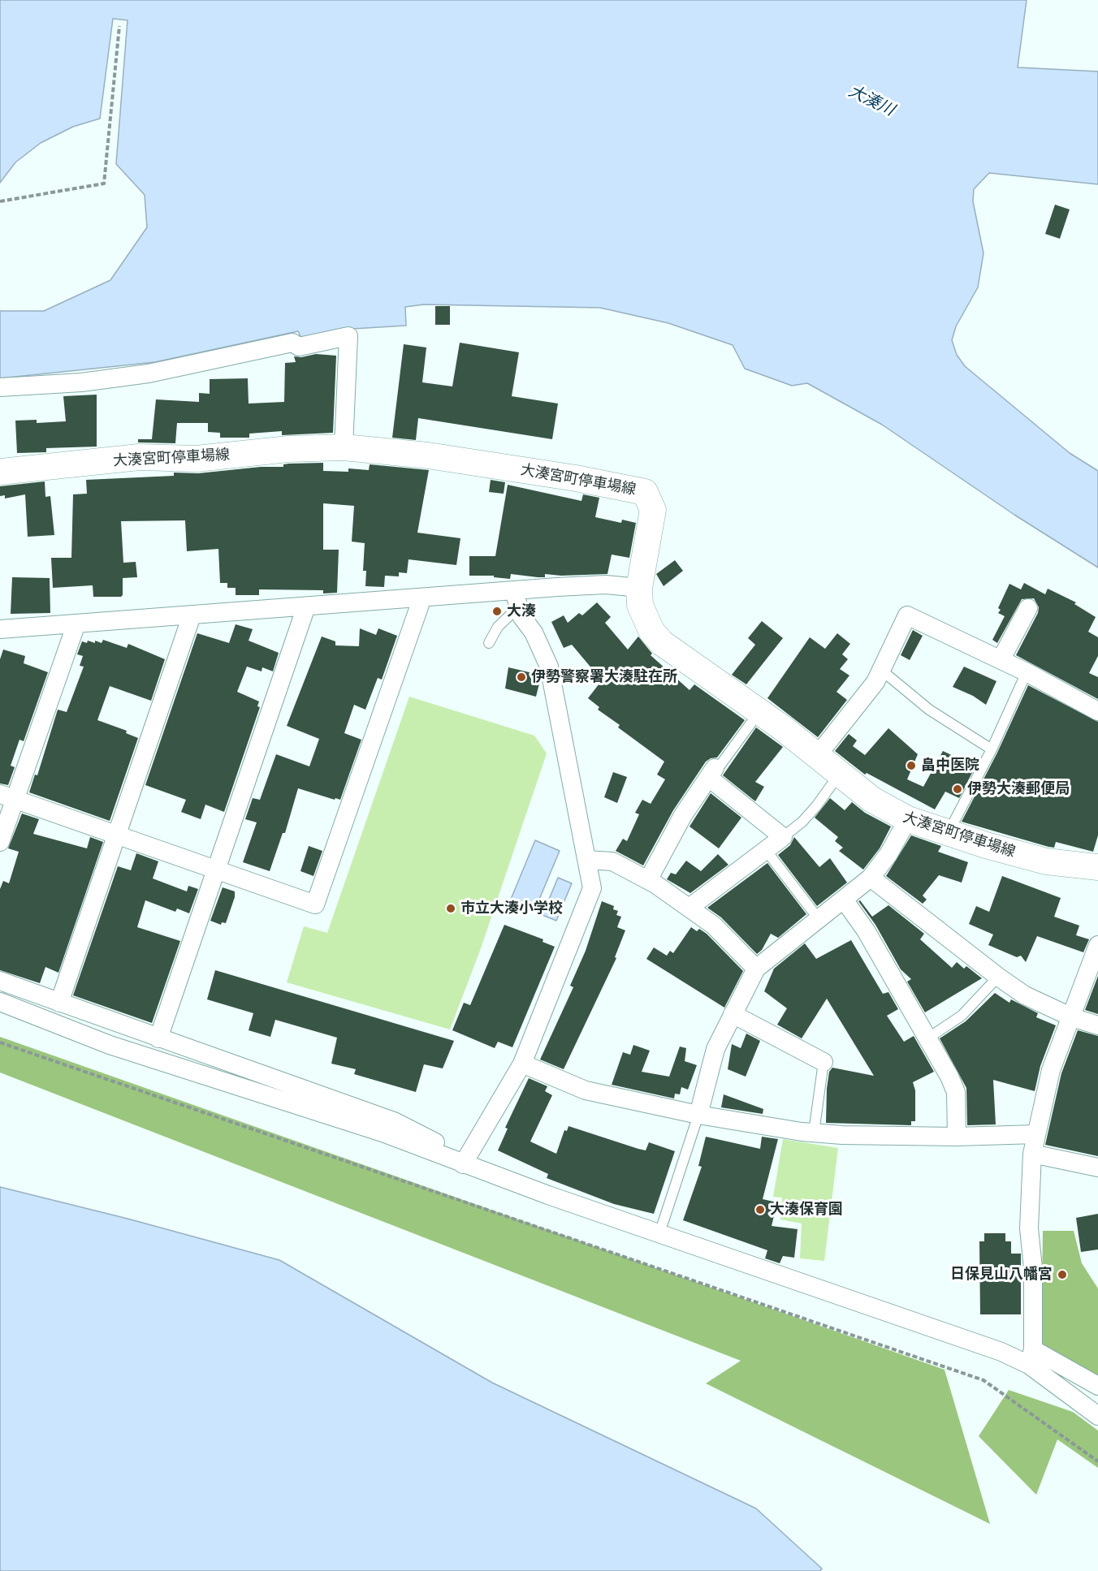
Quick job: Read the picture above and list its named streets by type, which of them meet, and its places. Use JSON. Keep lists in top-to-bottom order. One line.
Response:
{"streets":{"main road":["大湊宮町停車場線"]},"water":["大湊川"],"places":["大湊","伊勢警察署大湊駐在所","畠中医院","伊勢大湊郵便局","市立大湊小学校","大湊保育園","日保見山八幡宮"]}
